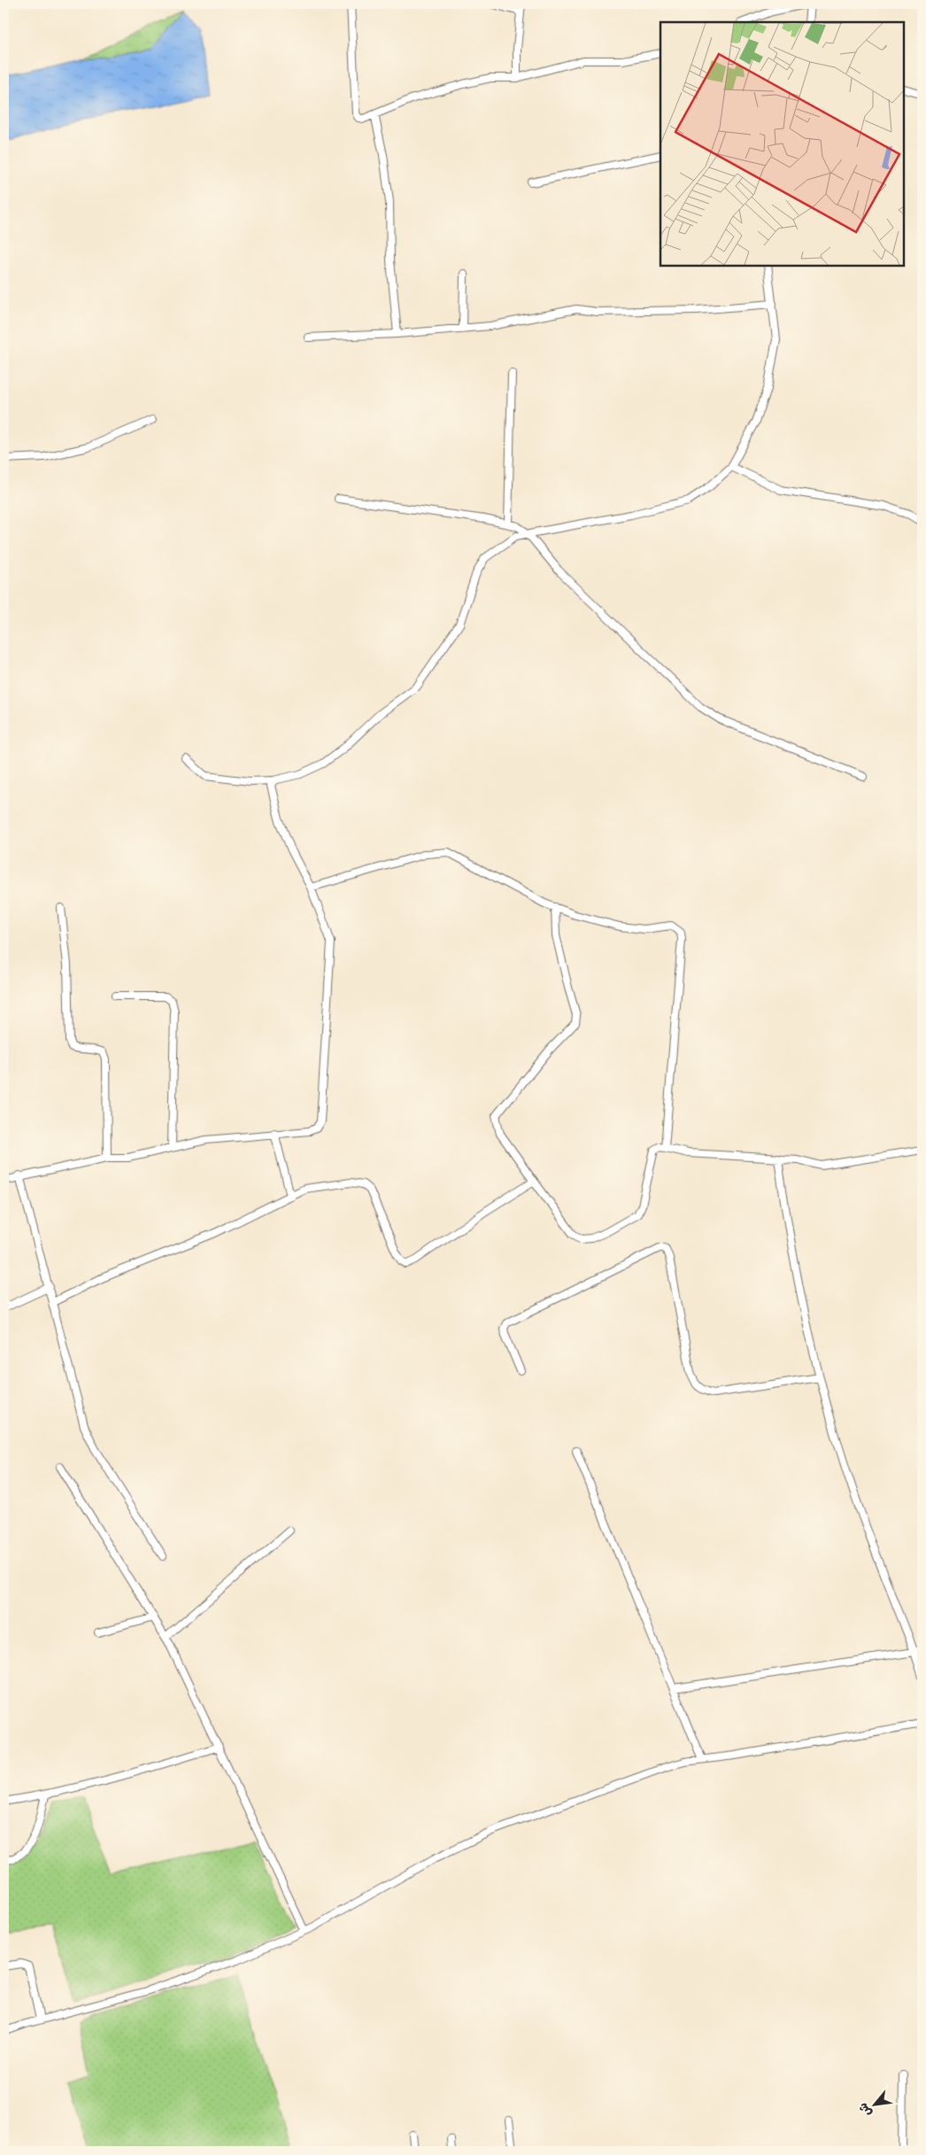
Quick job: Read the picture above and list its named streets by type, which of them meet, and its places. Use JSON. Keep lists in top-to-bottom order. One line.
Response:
{"north":"bottom left"}
